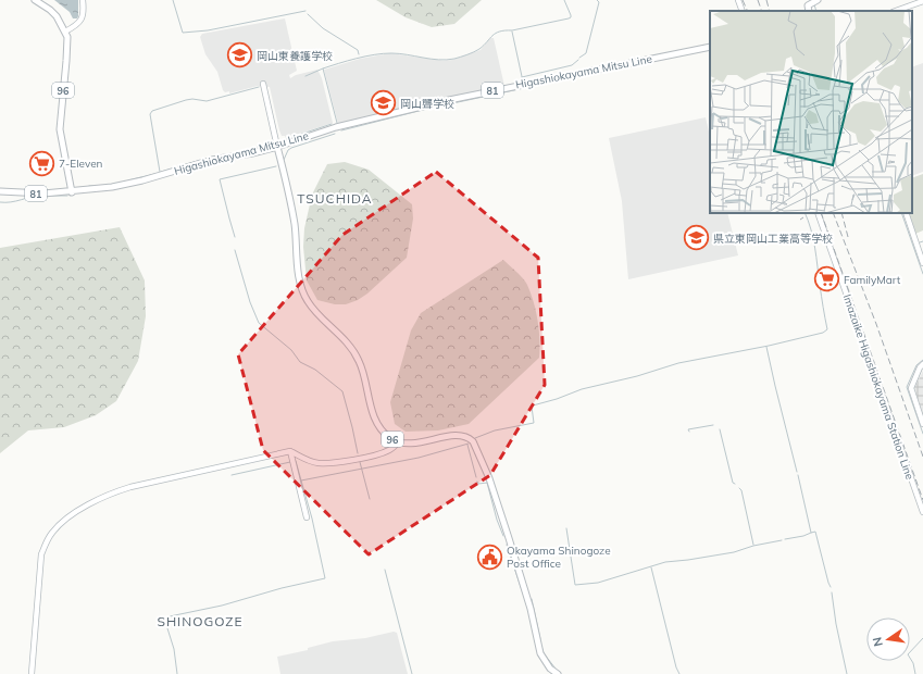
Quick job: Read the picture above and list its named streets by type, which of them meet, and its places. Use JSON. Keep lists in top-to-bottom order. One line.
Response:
{"streets":{"main road":["Higashiokayama Mitsu Line","96","81"],"street":["Imazaike Higashiokayama Station Line"]},"crossings":[["Higashiokayama Mitsu Line","96"]],"districts":["TSUCHIDA","SHINOGOZE"],"places":{"school or university":["岡山東養護学校","岡山聾学校","県立東岡山工業高等学校"],"supermarket":["7-Eleven","FamilyMart"],"public building":["Okayama Shinogoze Post Office"]},"north":"left"}
